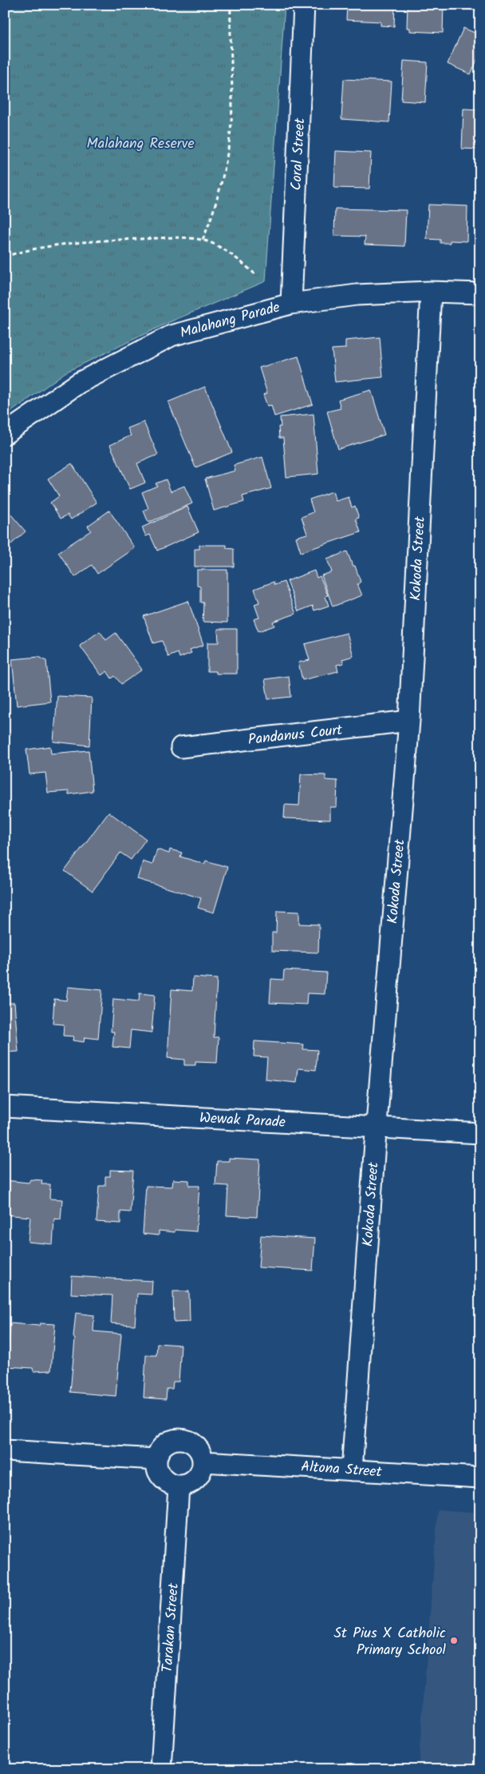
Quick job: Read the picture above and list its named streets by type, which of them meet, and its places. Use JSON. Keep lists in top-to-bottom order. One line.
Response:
{"streets":{"street":["Coral Street","Malahang Parade","Kokoda Street","Pandanus Court","Wewak Parade","Altona Street","Tarakan Street"]},"crossings":[["Coral Street","Malahang Parade"],["Malahang Parade","Kokoda Street"],["Kokoda Street","Pandanus Court"],["Kokoda Street","Wewak Parade"],["Kokoda Street","Altona Street"],["Altona Street","Tarakan Street"]],"parks":["Malahang Reserve"],"places":["St Pius X Catholic Primary School"]}
